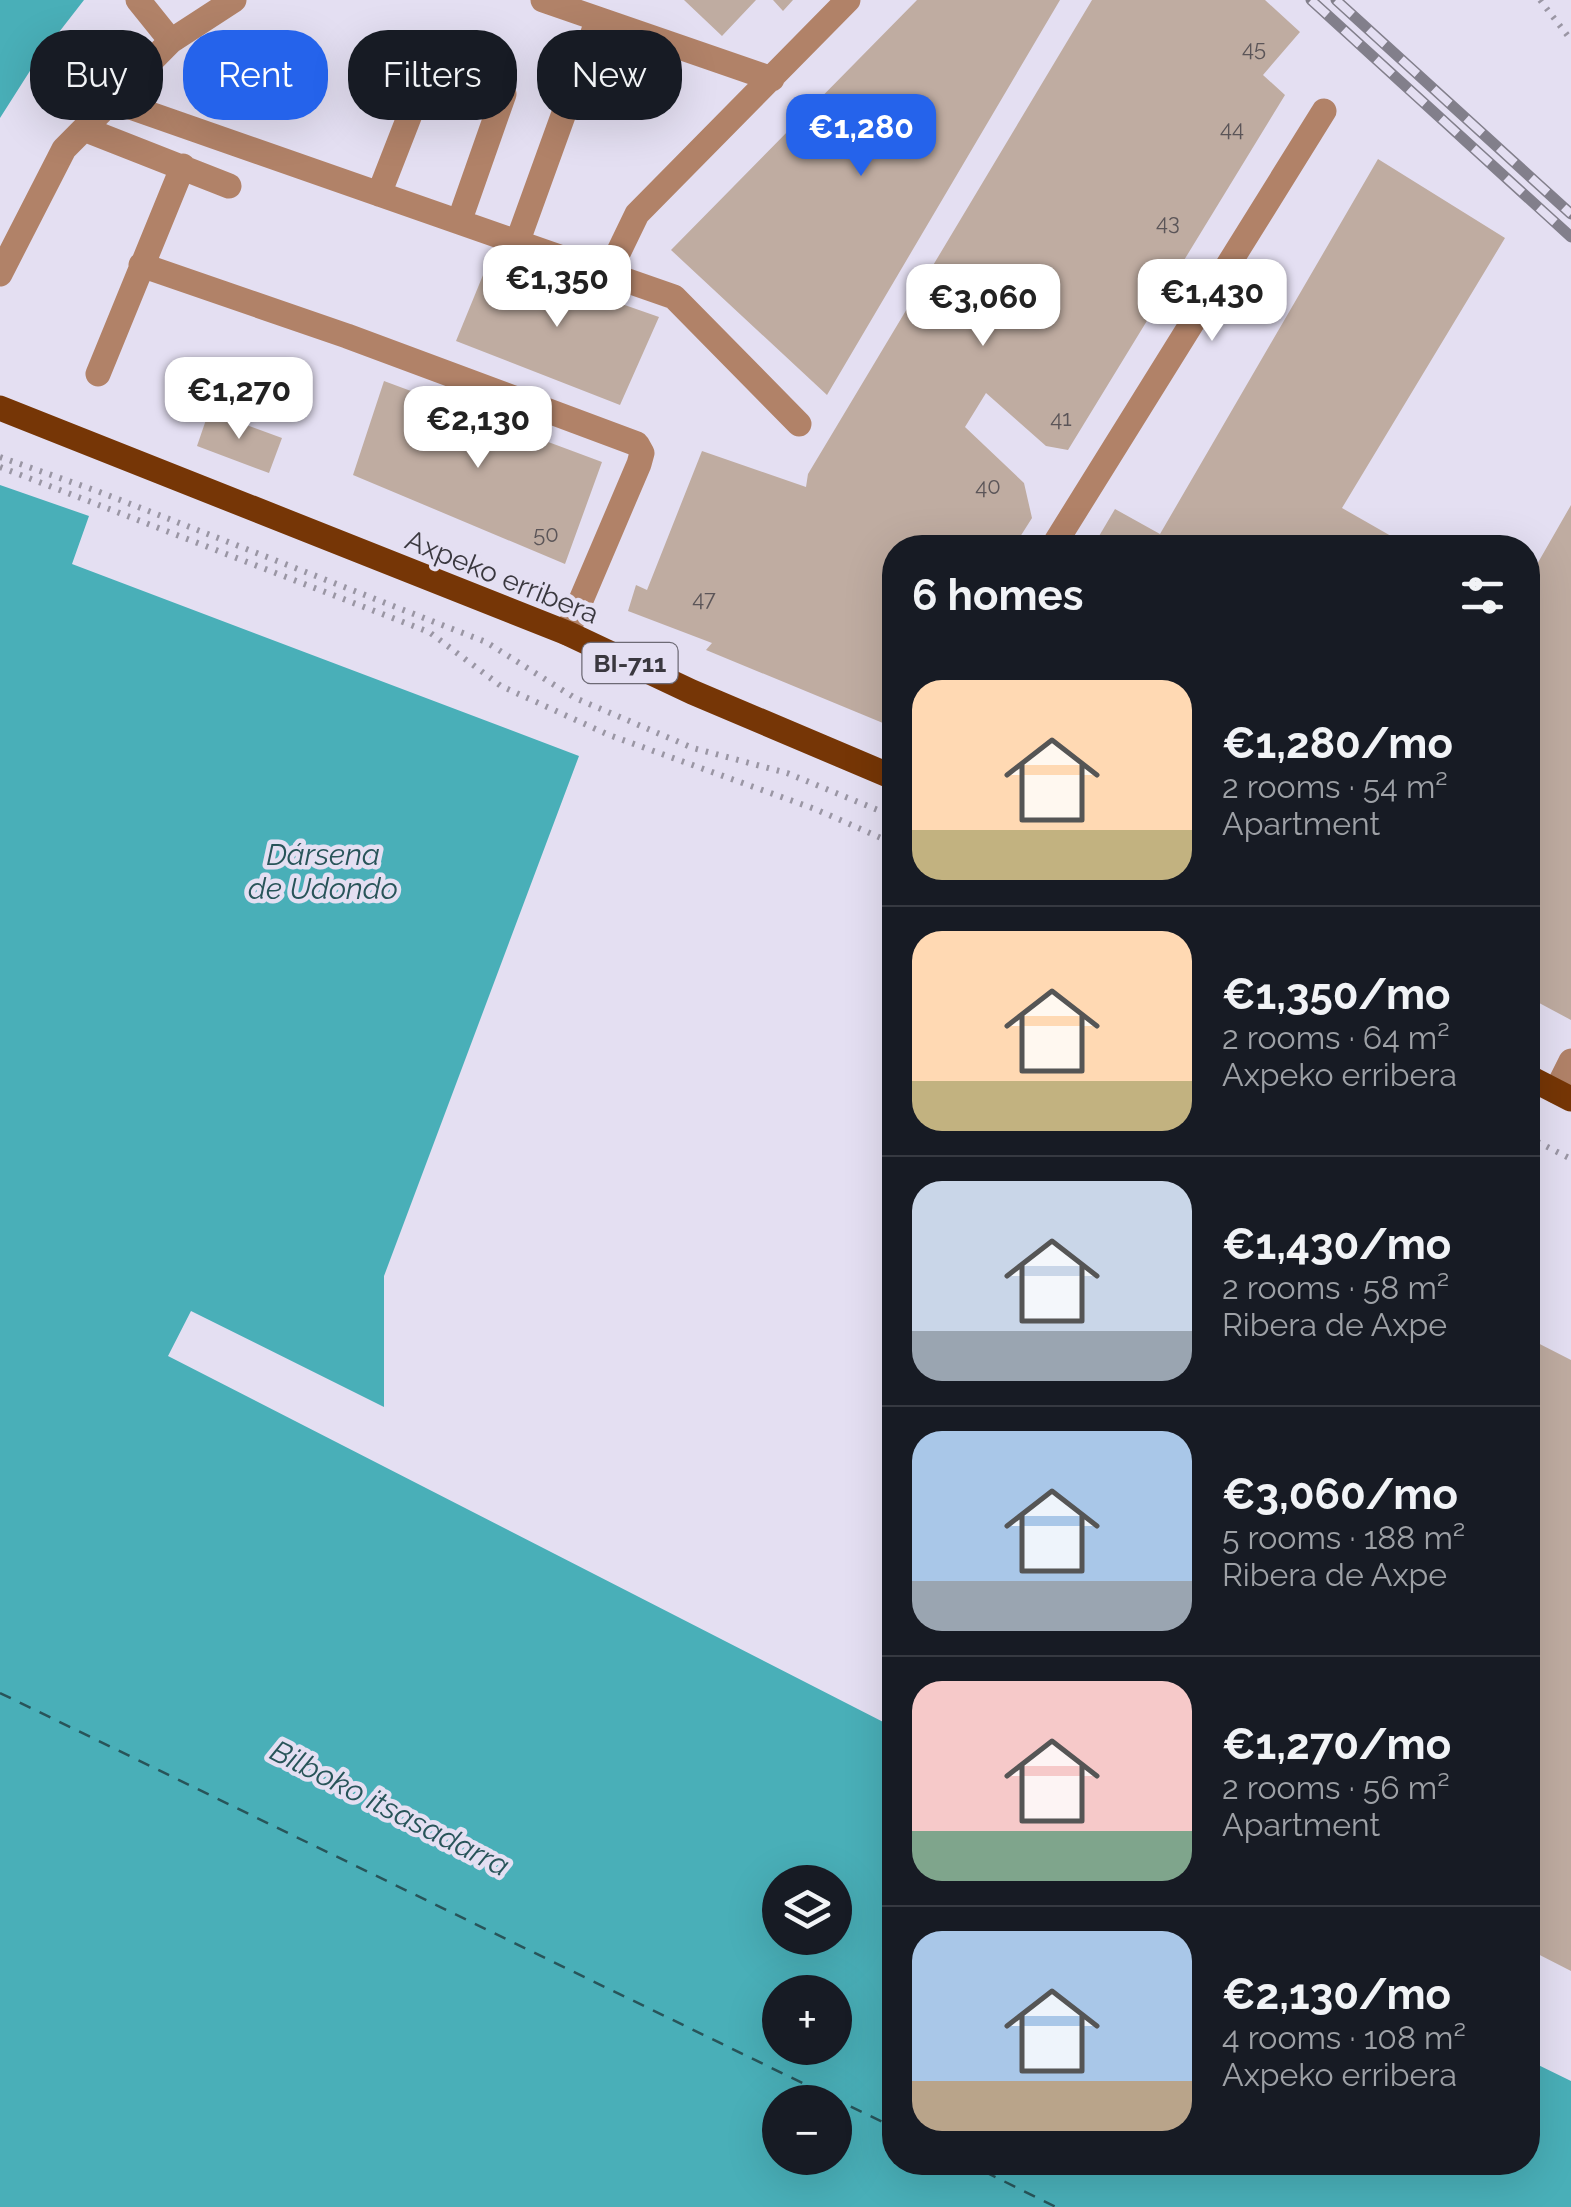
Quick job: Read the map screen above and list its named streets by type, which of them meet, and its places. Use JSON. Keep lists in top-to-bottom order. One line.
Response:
{"streets":{"main road":["Axpeko erribera","BI-711"]},"water":["Dársena de Udondo","Bilboko itsasadarra"],"house_numbers":["45","44","43","41","40","50","47"],"page":{"chip":["Buy","Rent","Filters","New"],"price":["€1,280","€1,350","€1,430","€3,060","€1,270","€2,130"],"heading":"6 homes","list":[{"name":"€1,280/mo","note":"2 rooms · 54 m² · Apartment"},{"name":"€1,350/mo","note":"2 rooms · 64 m² · Axpeko erribera"},{"name":"€1,430/mo","note":"2 rooms · 58 m² · Ribera de Axpe"},{"name":"€3,060/mo","note":"5 rooms · 188 m² · Ribera de Axpe"},{"name":"€1,270/mo","note":"2 rooms · 56 m² · Apartment"},{"name":"€2,130/mo","note":"4 rooms · 108 m² · Axpeko erribera"}],"map_buttons":["+","−"]}}
